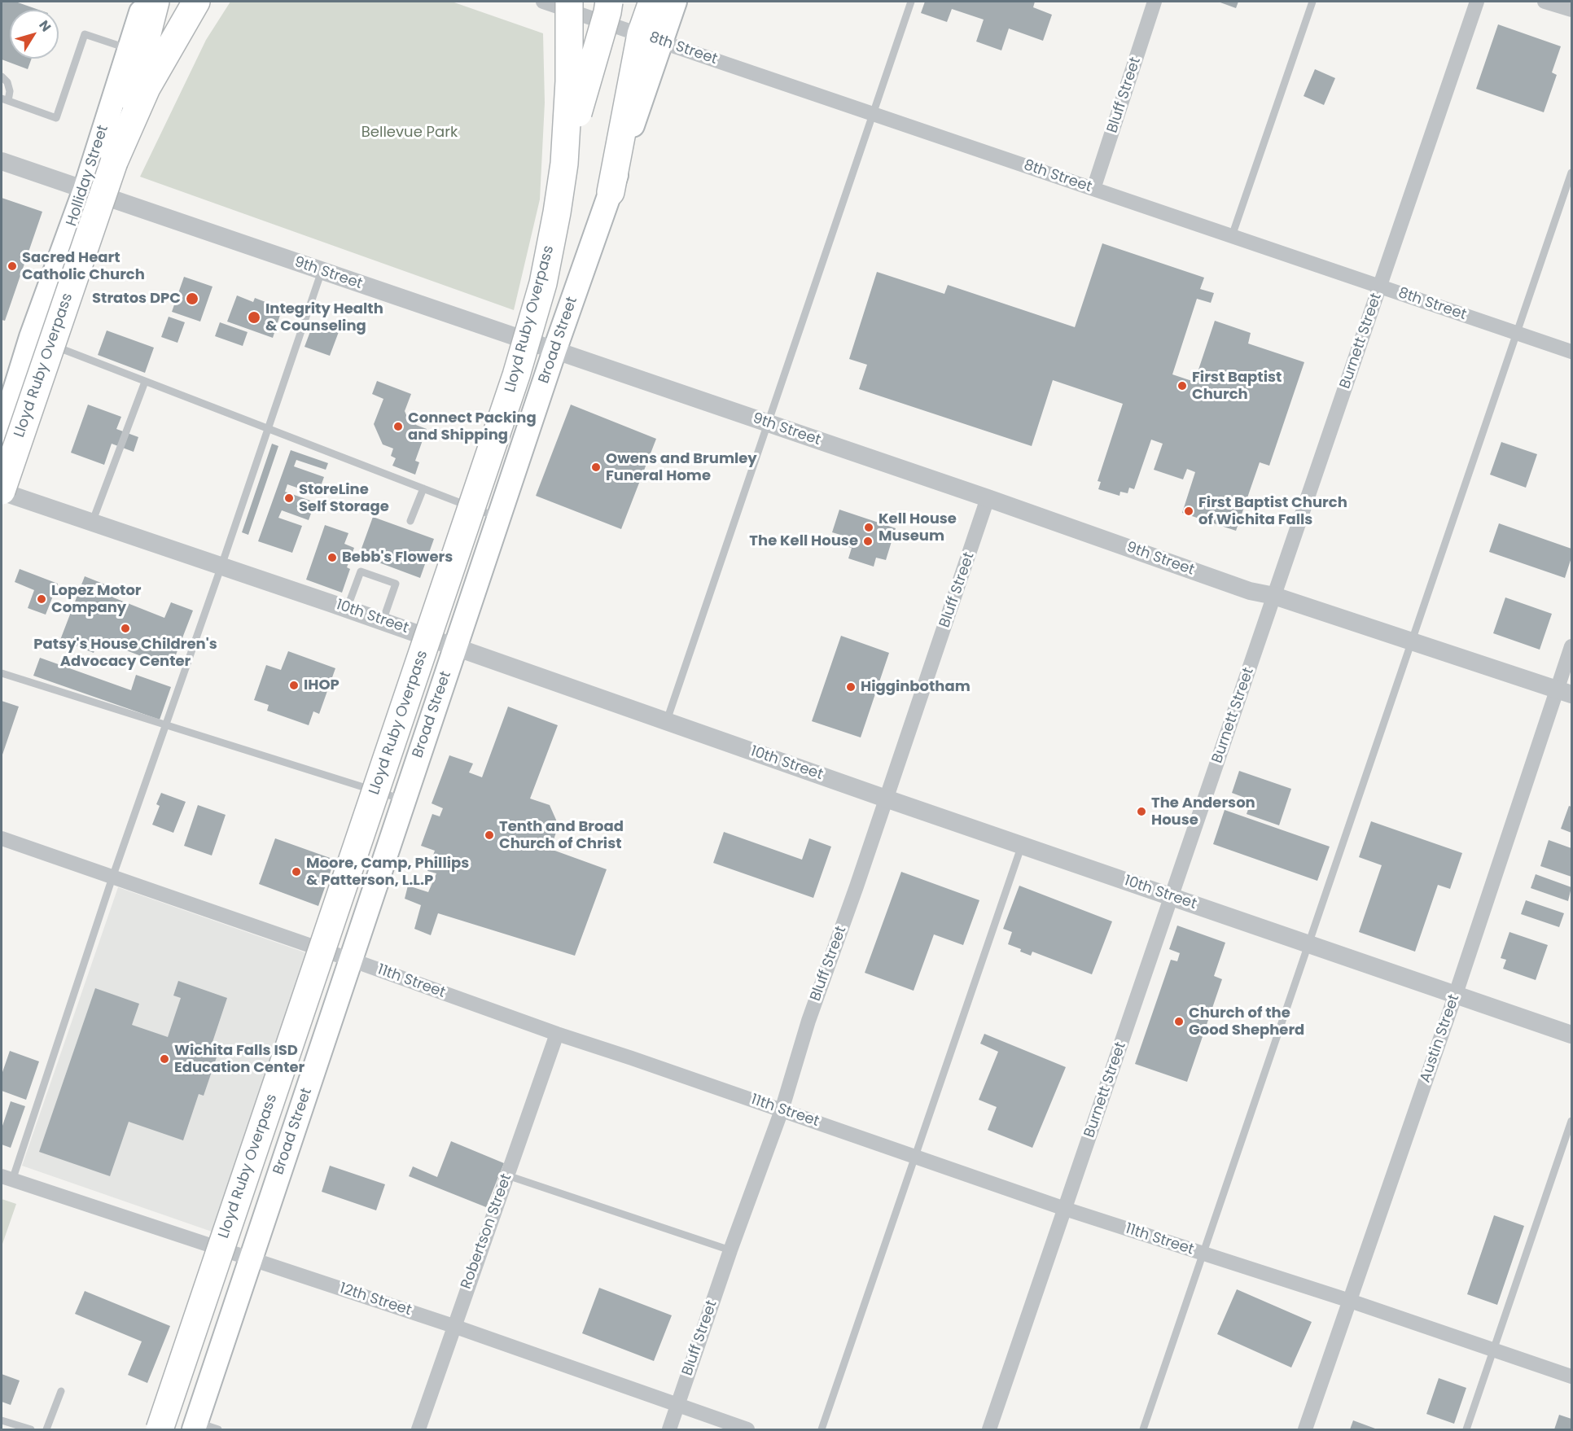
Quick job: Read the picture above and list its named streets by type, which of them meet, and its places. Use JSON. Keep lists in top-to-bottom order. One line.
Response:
{"streets":{"highway":["Lloyd Ruby Overpass"],"main road":["Holliday Street","Broad Street"],"street":["8th Street","Bluff Street","9th Street","Burnett Street","10th Street","11th Street","Austin Street","Robertson Street","12th Street"]},"crossings":[["8th Street","Bluff Street"],["8th Street","Burnett Street"],["Bluff Street","9th Street"],["Bluff Street","10th Street"],["Bluff Street","11th Street"],["Bluff Street","12th Street"],["Holliday Street","9th Street"],["9th Street","Broad Street"],["9th Street","Burnett Street"],["9th Street","Austin Street"],["Lloyd Ruby Overpass","10th Street"],["Broad Street","10th Street"],["Broad Street","11th Street"],["Broad Street","12th Street"],["Burnett Street","10th Street"],["Burnett Street","11th Street"],["10th Street","Austin Street"],["11th Street","Austin Street"],["11th Street","Robertson Street"],["Robertson Street","12th Street"]],"parks":["Bellevue Park"],"places":["Sacred Heart Catholic Church","Stratos DPC","Integrity Health & Counseling","First Baptist Church","Connect Packing and Shipping","Owens and Brumley Funeral Home","StoreLine Self Storage","First Baptist Church of Wichita Falls","Kell House Museum","The Kell House","Bebb's Flowers","Lopez Motor Company","Patsy's House Children's Advocacy Center","IHOP","Higginbotham","The Anderson House","Tenth and Broad Church of Christ","Moore, Camp, Phillips & Patterson, L.L.P","Church of the Good Shepherd","Wichita Falls ISD Education Center"],"north":"top right"}
